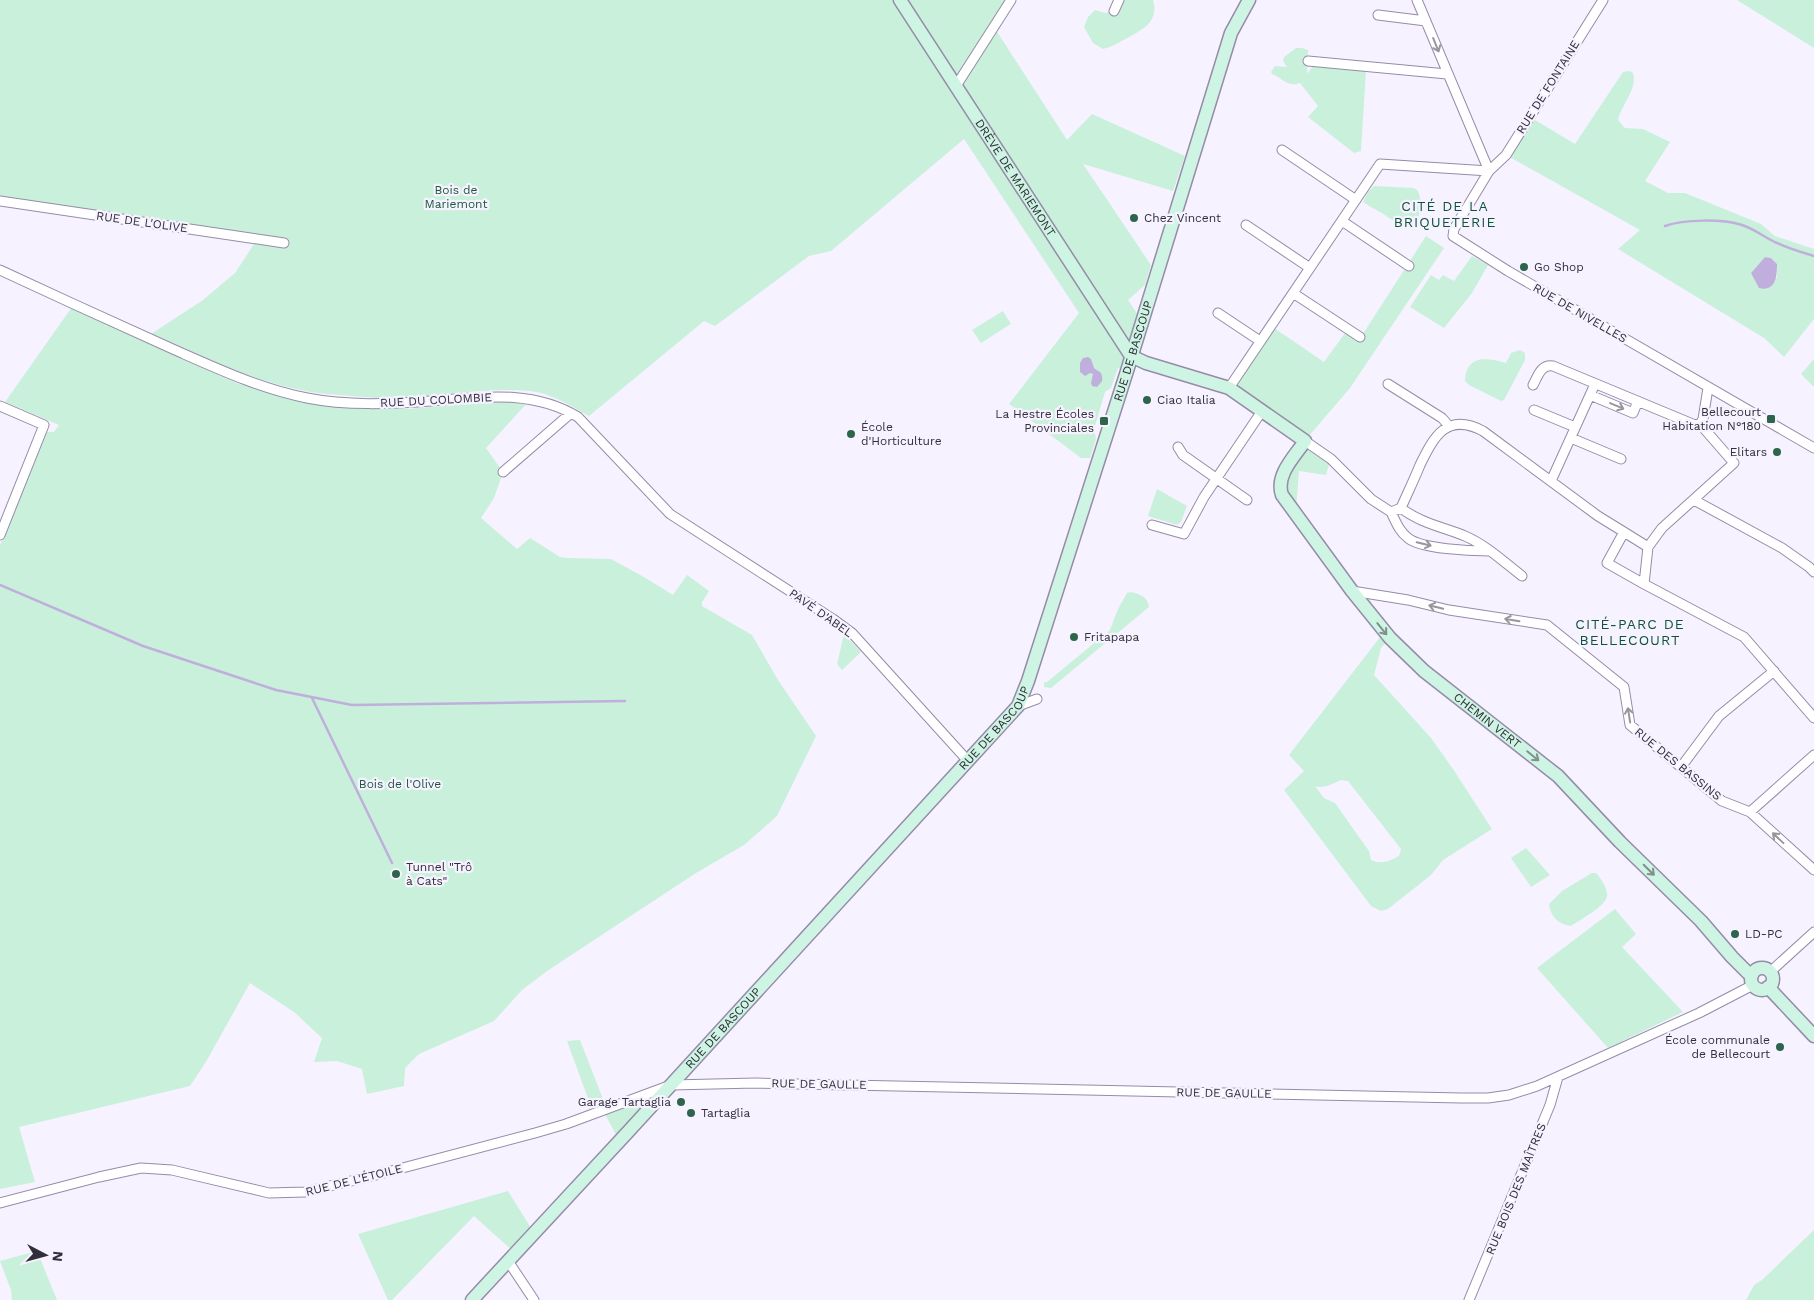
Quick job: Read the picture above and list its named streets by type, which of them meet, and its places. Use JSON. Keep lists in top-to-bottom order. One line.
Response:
{"streets":{"main road":["DRÈVE DE MARIEMONT","RUE DE BASCOUP","CHEMIN VERT"],"street":["RUE DE FONTAINE","RUE DE L'OLIVE","RUE DE NIVELLES","RUE DU COLOMBIE","PAVÉ D'ABEL","RUE DES BASSINS","RUE DE GAULLE","RUE DE L'ÉTOILE","RUE BOIS DES MAÎTRES"]},"crossings":[["RUE DE FONTAINE","RUE DE NIVELLES"],["DRÈVE DE MARIEMONT","RUE DE BASCOUP"],["RUE DE BASCOUP","PAVÉ D'ABEL"],["RUE DE BASCOUP","RUE DE GAULLE"],["RUE DE BASCOUP","RUE DE L'ÉTOILE"],["RUE DU COLOMBIE","PAVÉ D'ABEL"],["CHEMIN VERT","RUE DES BASSINS"],["CHEMIN VERT","RUE DE GAULLE"],["RUE DE GAULLE","RUE DE L'ÉTOILE"],["RUE DE GAULLE","RUE BOIS DES MAÎTRES"]],"one_way":["CHEMIN VERT"],"districts":["CITÉ DE LA BRIQUETERIE","CITÉ-PARC DE BELLECOURT"],"parks":["Bois de Mariemont","Bois de l'Olive"],"places":{"other":["Chez Vincent","Go Shop","Ciao Italia","École d'Horticulture","Elitars","Fritapapa","Tunnel \"Trô à Cats\"","LD-PC","École communale de Bellecourt","Garage Tartaglia","Tartaglia"],"transit":["Bellecourt Habitation N°180","La Hestre Écoles Provinciales"]},"north":"right"}
